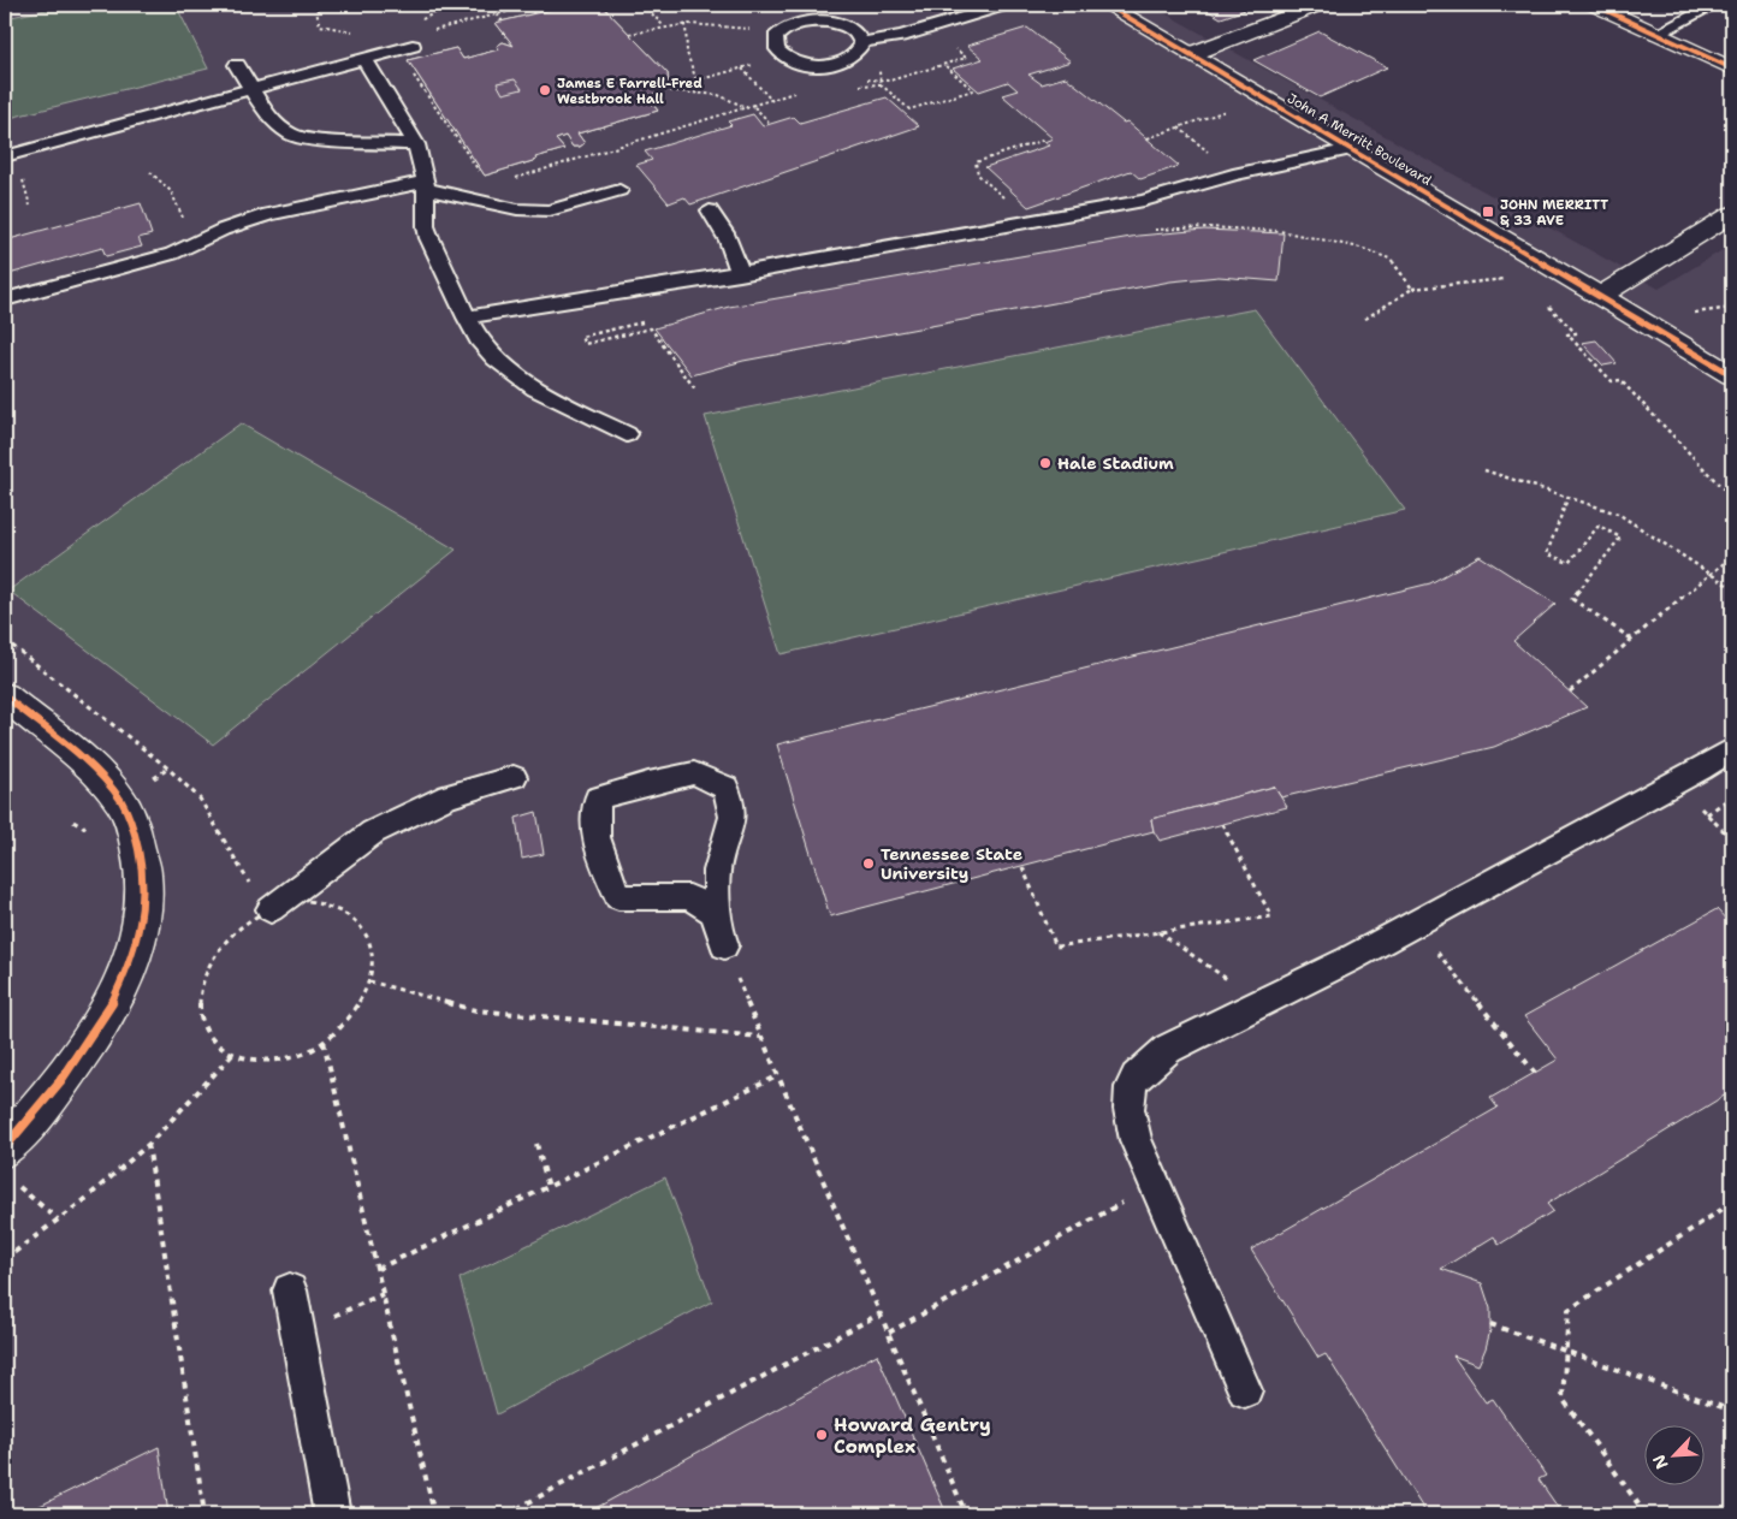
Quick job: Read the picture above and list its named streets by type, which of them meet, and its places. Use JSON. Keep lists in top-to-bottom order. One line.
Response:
{"streets":{"street":["John A Merritt Boulevard"]},"places":{"other":["James E Farrell-Fred Westbrook Hall","Hale Stadium","Tennessee State University","Howard Gentry Complex"],"transit":["JOHN MERRITT & 33 AVE"]},"north":"bottom left"}
